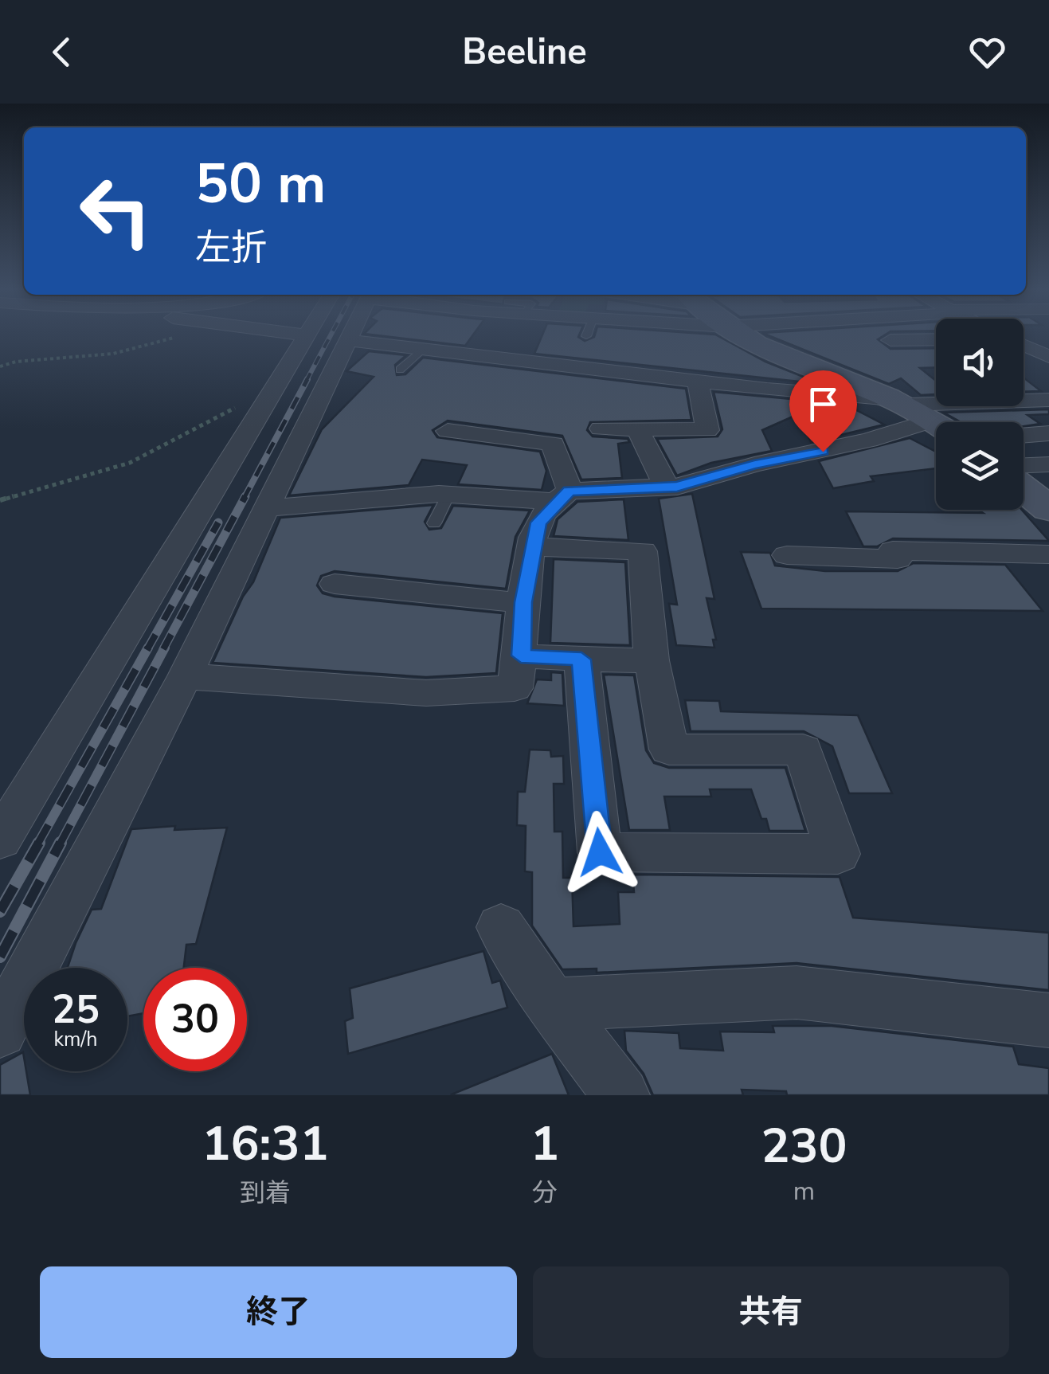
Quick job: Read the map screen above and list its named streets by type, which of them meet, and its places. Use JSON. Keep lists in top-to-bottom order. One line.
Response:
{"page":{"header":"Beeline","turn":["50 m","左折"],"speed":"25 km/h","limit":"30","eta":["16:31","到着","1","分","230","m"],"buttons":["終了","共有"]}}
